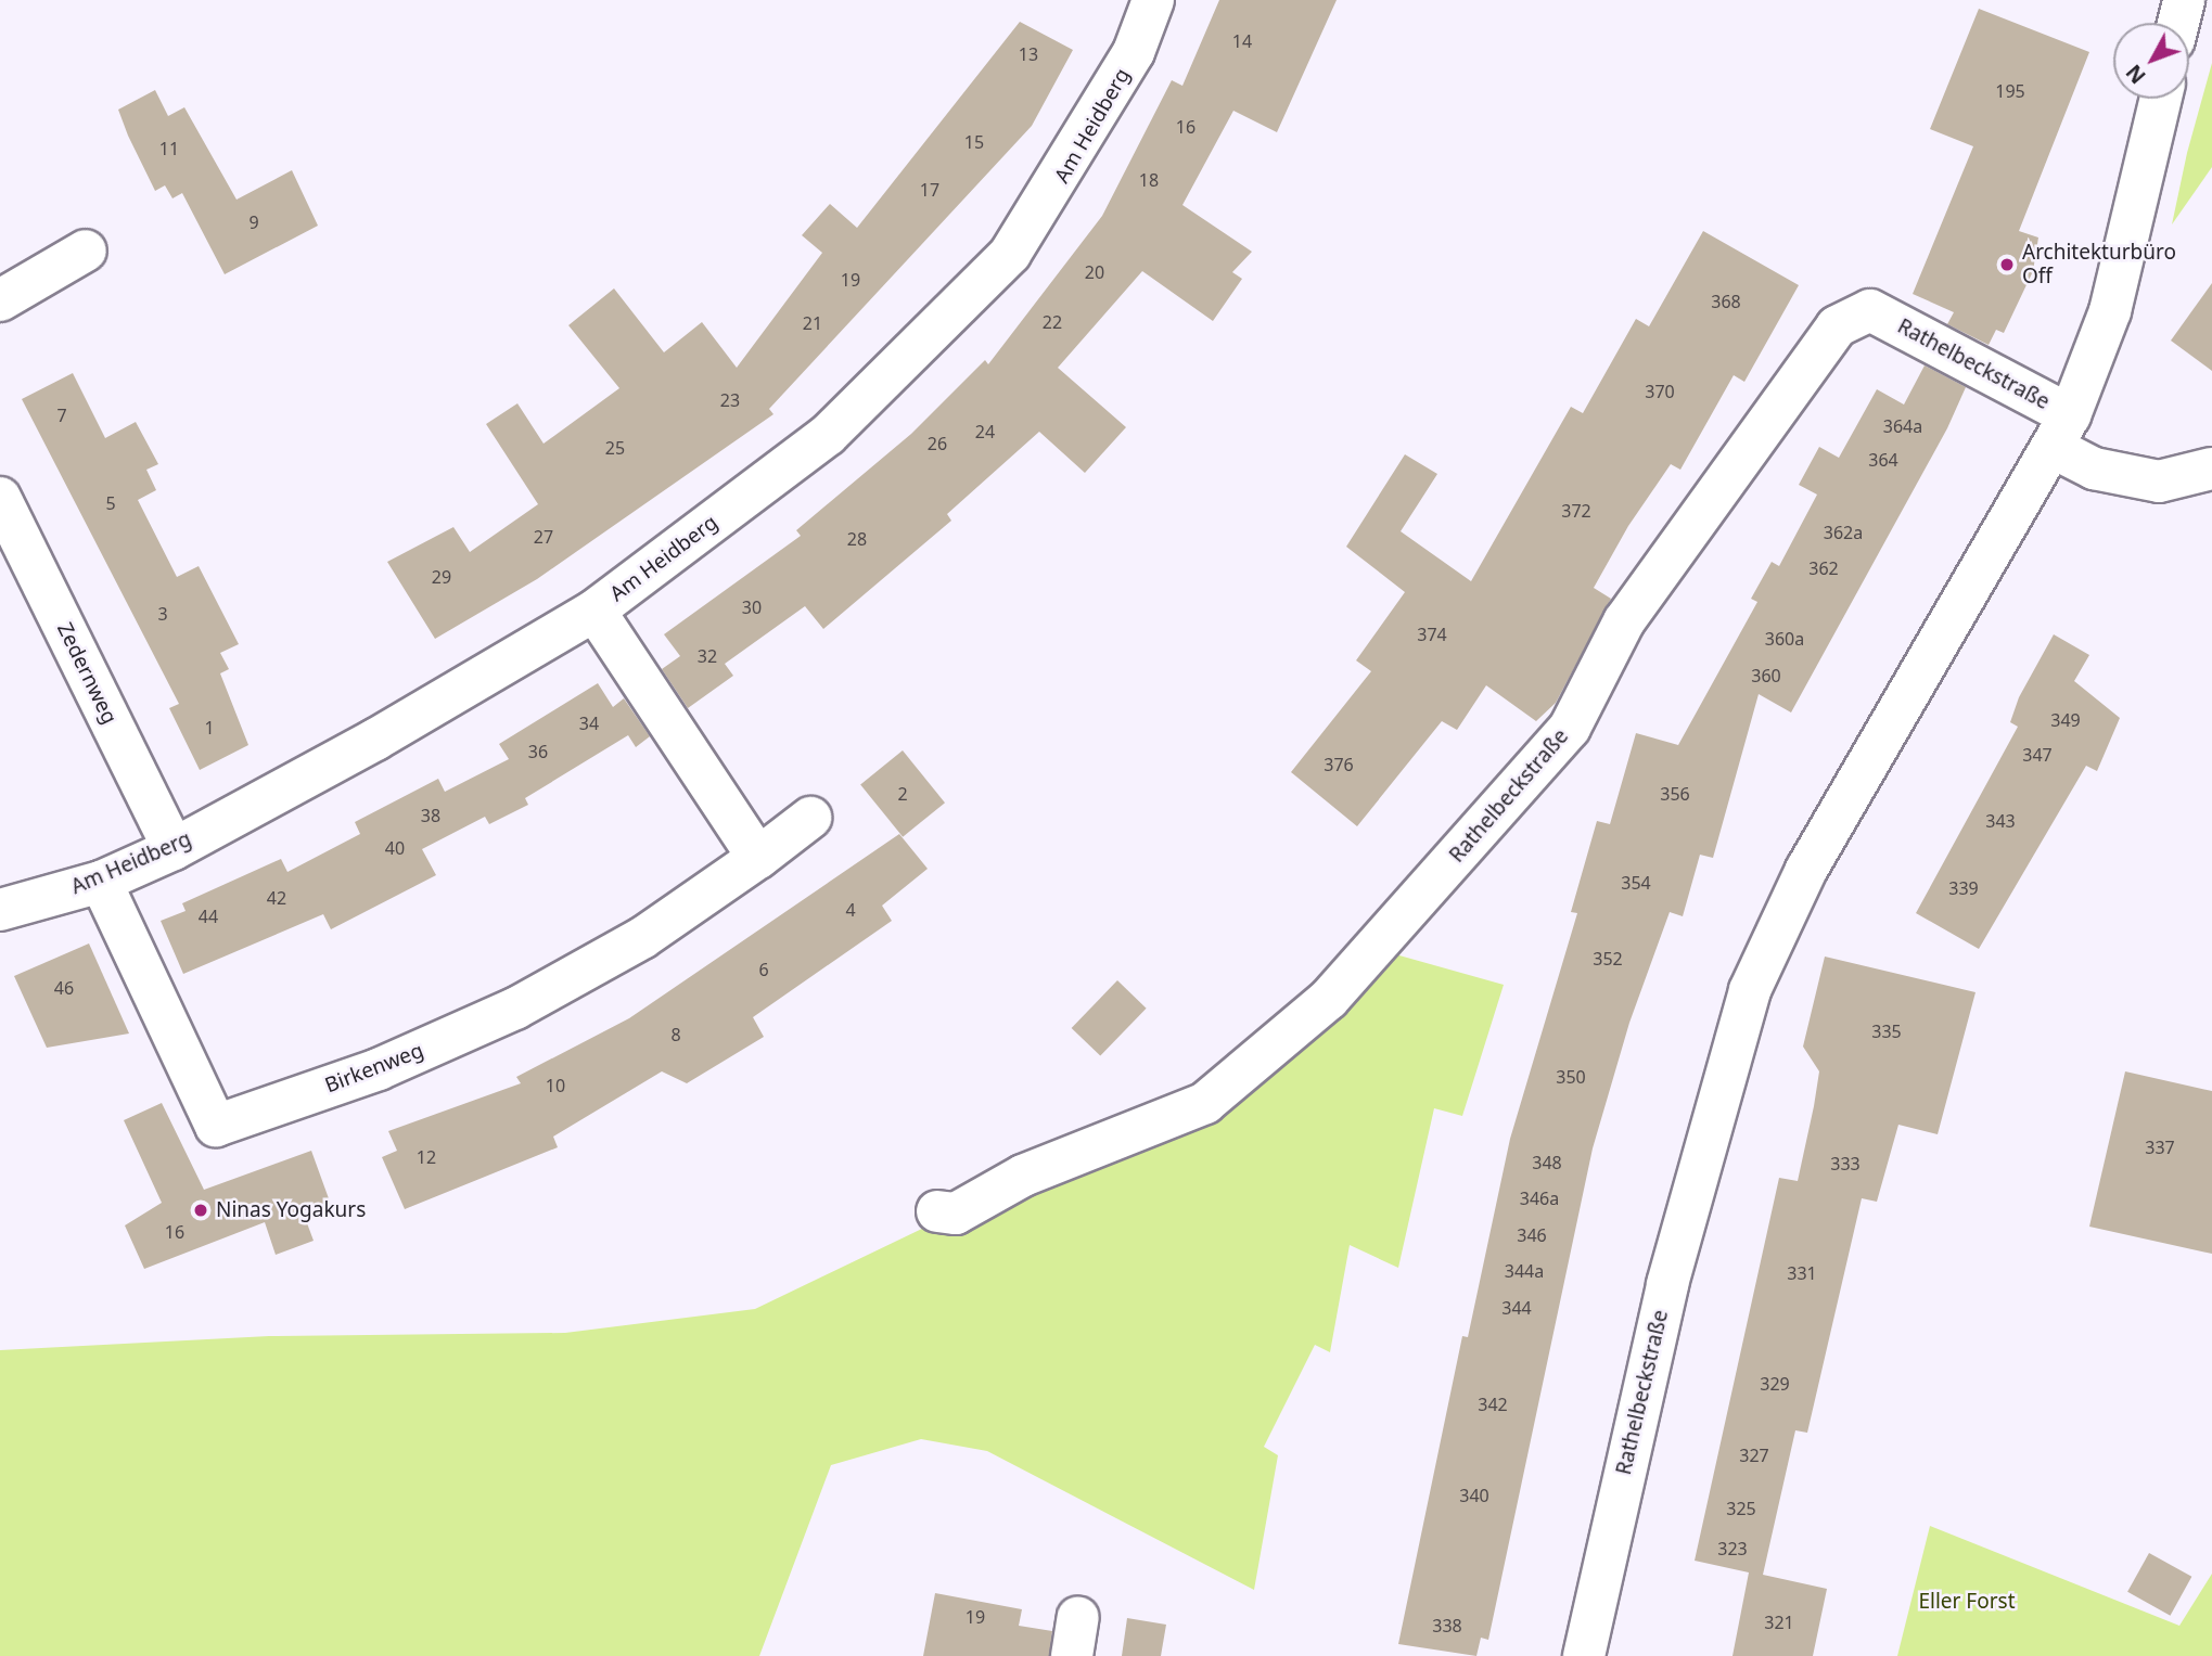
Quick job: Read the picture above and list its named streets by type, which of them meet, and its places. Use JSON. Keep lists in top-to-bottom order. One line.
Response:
{"streets":{"street":["Am Heidberg","Rathelbeckstraße","Zedernweg","Birkenweg"]},"crossings":[["Am Heidberg","Zedernweg"],["Am Heidberg","Birkenweg"]],"parks":["Eller Forst"],"places":["Architekturbüro Off","Ninas Yogakurs"],"house_numbers":["14","13","195","16","15","11","18","17","9","20","19","368","22","21","370","23","7","364a","24","26","25","364","5","372","362a","27","28","362","29","30","3","374","360a","32","360","349","34","1","36","347","376","2","356","38","343","40","354","339","42","4","44","352","6","46","335","8","350","10","337","12","348","333","346a","16","346","344a","331","344","329","342","327","340","325","323","19","321","338"],"north":"bottom left"}
